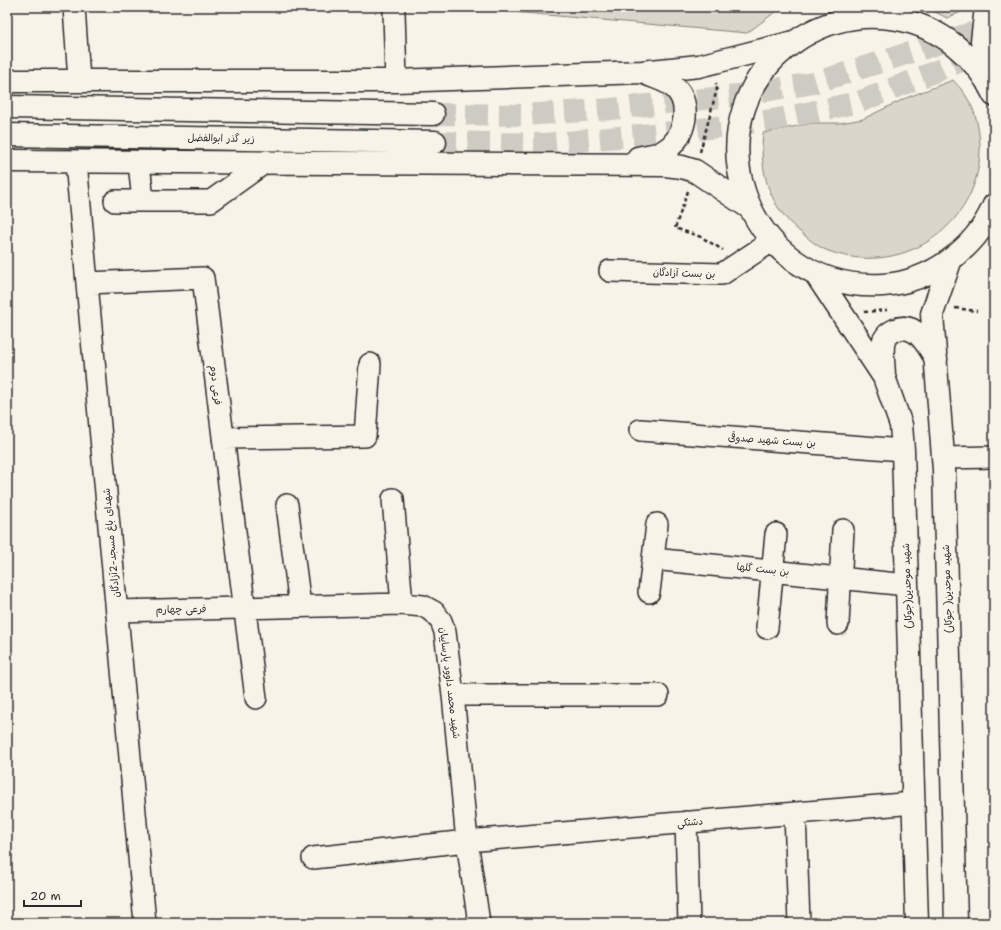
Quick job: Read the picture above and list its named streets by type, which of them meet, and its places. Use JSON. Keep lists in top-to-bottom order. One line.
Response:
{"streets":{"main road":["زیر گذر ابوالفضل","شهید موحدین(جوکار)","شهید موحدین( جوکار)"],"street":["بن بست آزادگان","فرعی دوم","بن بست شهید صدوقی","شهدای‌ باغ مسجد-2آزادگان","بن بست گلها","فرعی چهارم","شهید محمد داوود پارساییان","دشتکی"]},"crossings":[["فرعی دوم","شهدای‌ باغ مسجد-2آزادگان"],["فرعی دوم","فرعی چهارم"],["فرعی دوم","شهید محمد داوود پارساییان"],["بن بست شهید صدوقی","شهید موحدین(جوکار)"],["شهدای‌ باغ مسجد-2آزادگان","فرعی چهارم"],["بن بست گلها","شهید موحدین(جوکار)"],["شهید موحدین(جوکار)","دشتکی"],["فرعی چهارم","شهید محمد داوود پارساییان"],["شهید محمد داوود پارساییان","دشتکی"]],"scale_bar":"20 m"}
